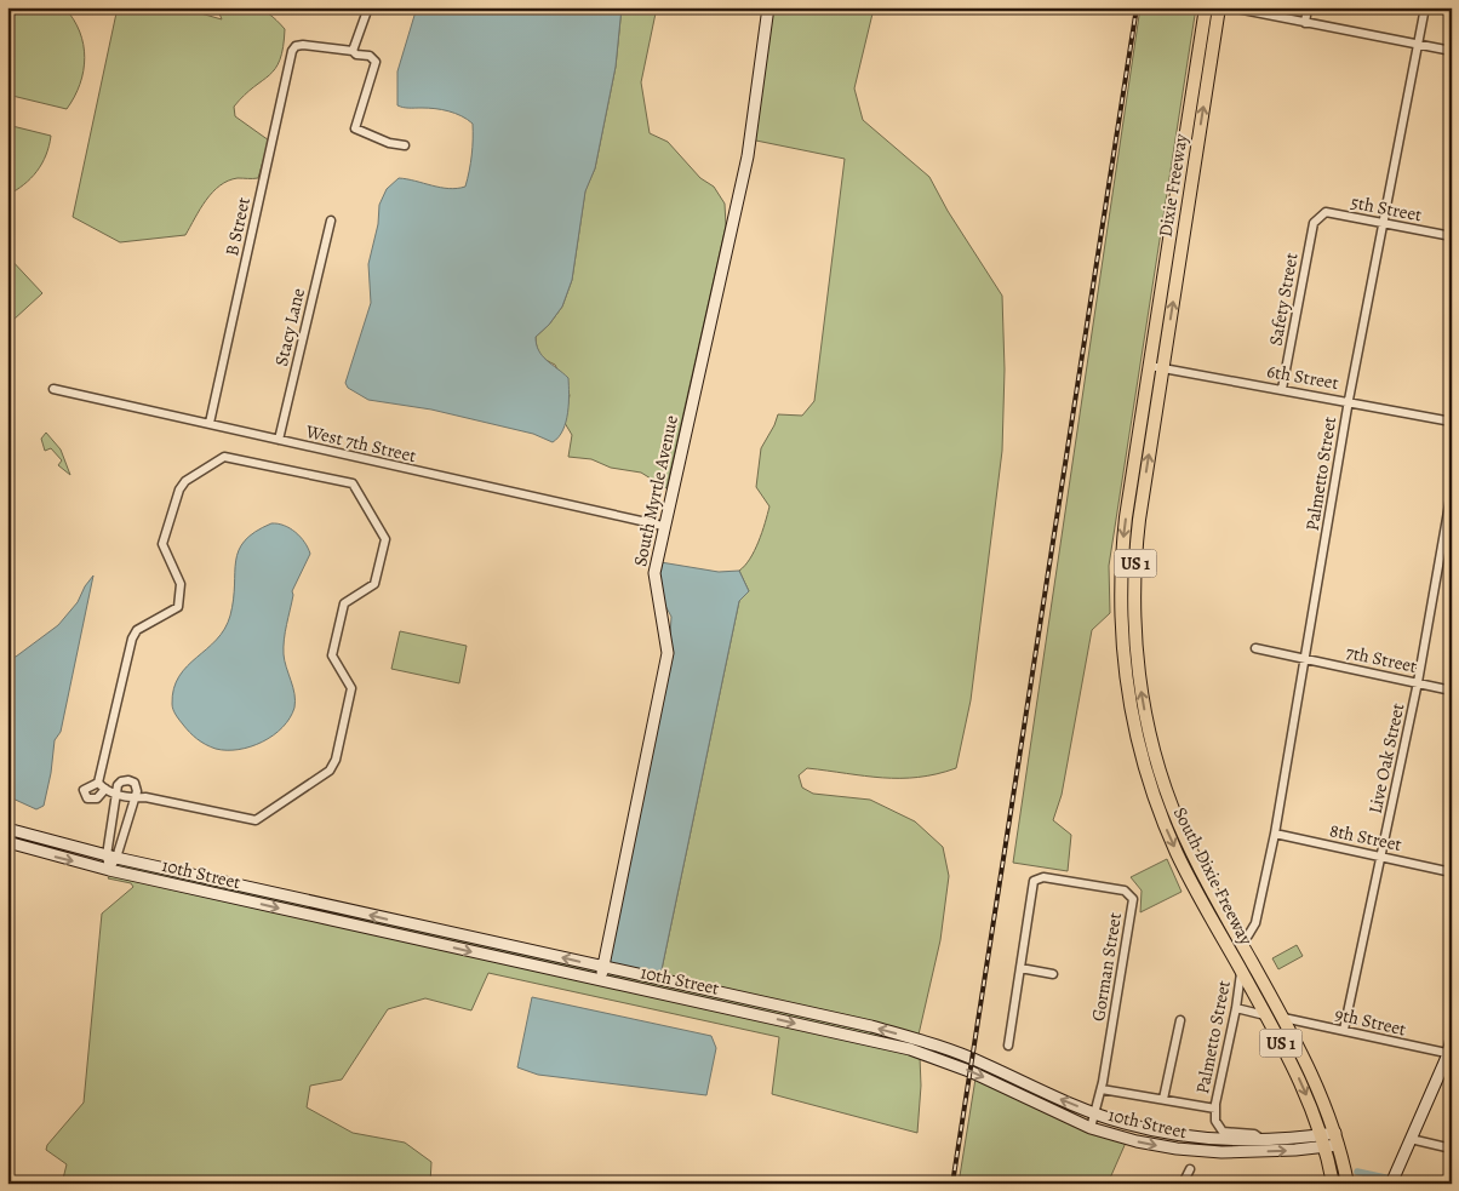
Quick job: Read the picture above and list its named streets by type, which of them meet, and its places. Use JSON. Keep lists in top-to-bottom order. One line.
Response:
{"streets":{"main road":["Dixie Freeway","US 1","South Dixie Freeway"],"street":["5th Street","B Street","Safety Street","Stacy Lane","6th Street","West 7th Street","Palmetto Street","South Myrtle Avenue","7th Street","Live Oak Street","8th Street","10th Street","Gorman Street","9th Street"]},"crossings":[["Dixie Freeway","6th Street"],["Dixie Freeway","South Dixie Freeway"],["5th Street","Safety Street"],["5th Street","Palmetto Street"],["B Street","West 7th Street"],["Safety Street","6th Street"],["Stacy Lane","West 7th Street"],["6th Street","Palmetto Street"],["6th Street","South Dixie Freeway"],["West 7th Street","South Myrtle Avenue"],["Palmetto Street","7th Street"],["Palmetto Street","8th Street"],["Palmetto Street","10th Street"],["Palmetto Street","South Dixie Freeway"],["South Myrtle Avenue","10th Street"],["7th Street","Live Oak Street"],["Live Oak Street","8th Street"],["Live Oak Street","9th Street"],["10th Street","South Dixie Freeway"],["10th Street","Gorman Street"],["South Dixie Freeway","9th Street"]]}
